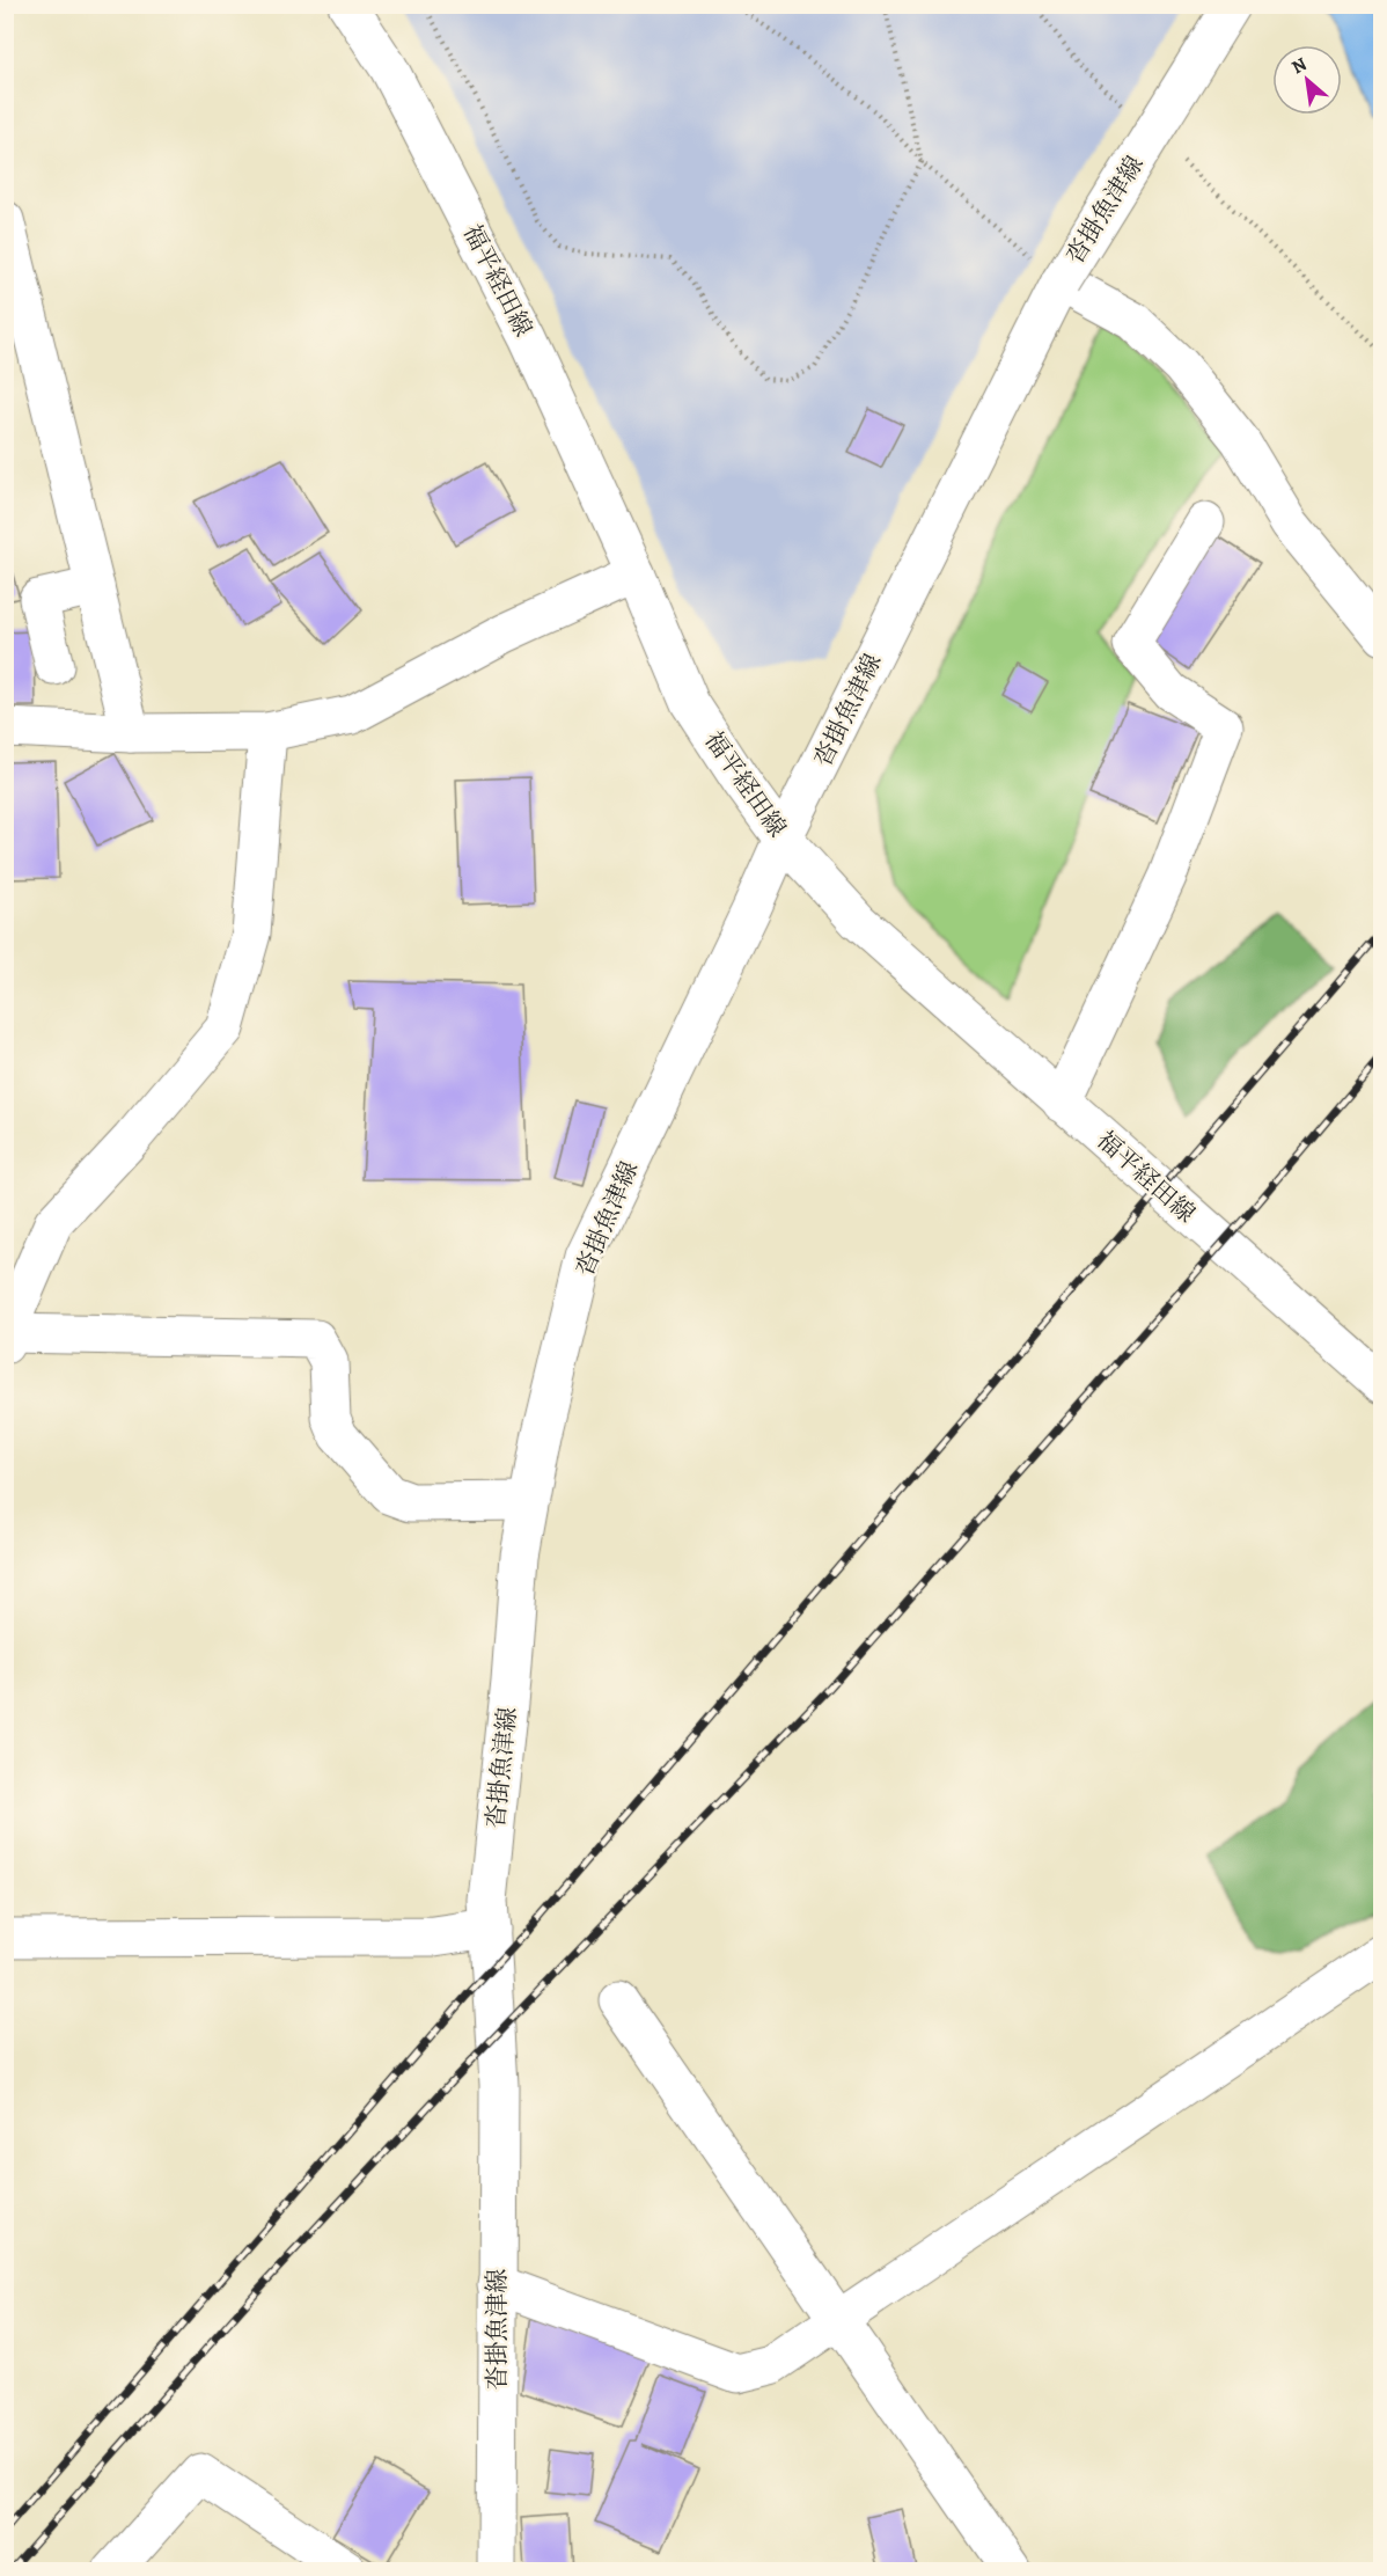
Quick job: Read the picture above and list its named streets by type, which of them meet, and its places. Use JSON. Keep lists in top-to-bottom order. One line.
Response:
{"streets":{"street":["沓掛魚津線","福平経田線"]},"crossings":[["沓掛魚津線","福平経田線"]],"north":"top left"}
